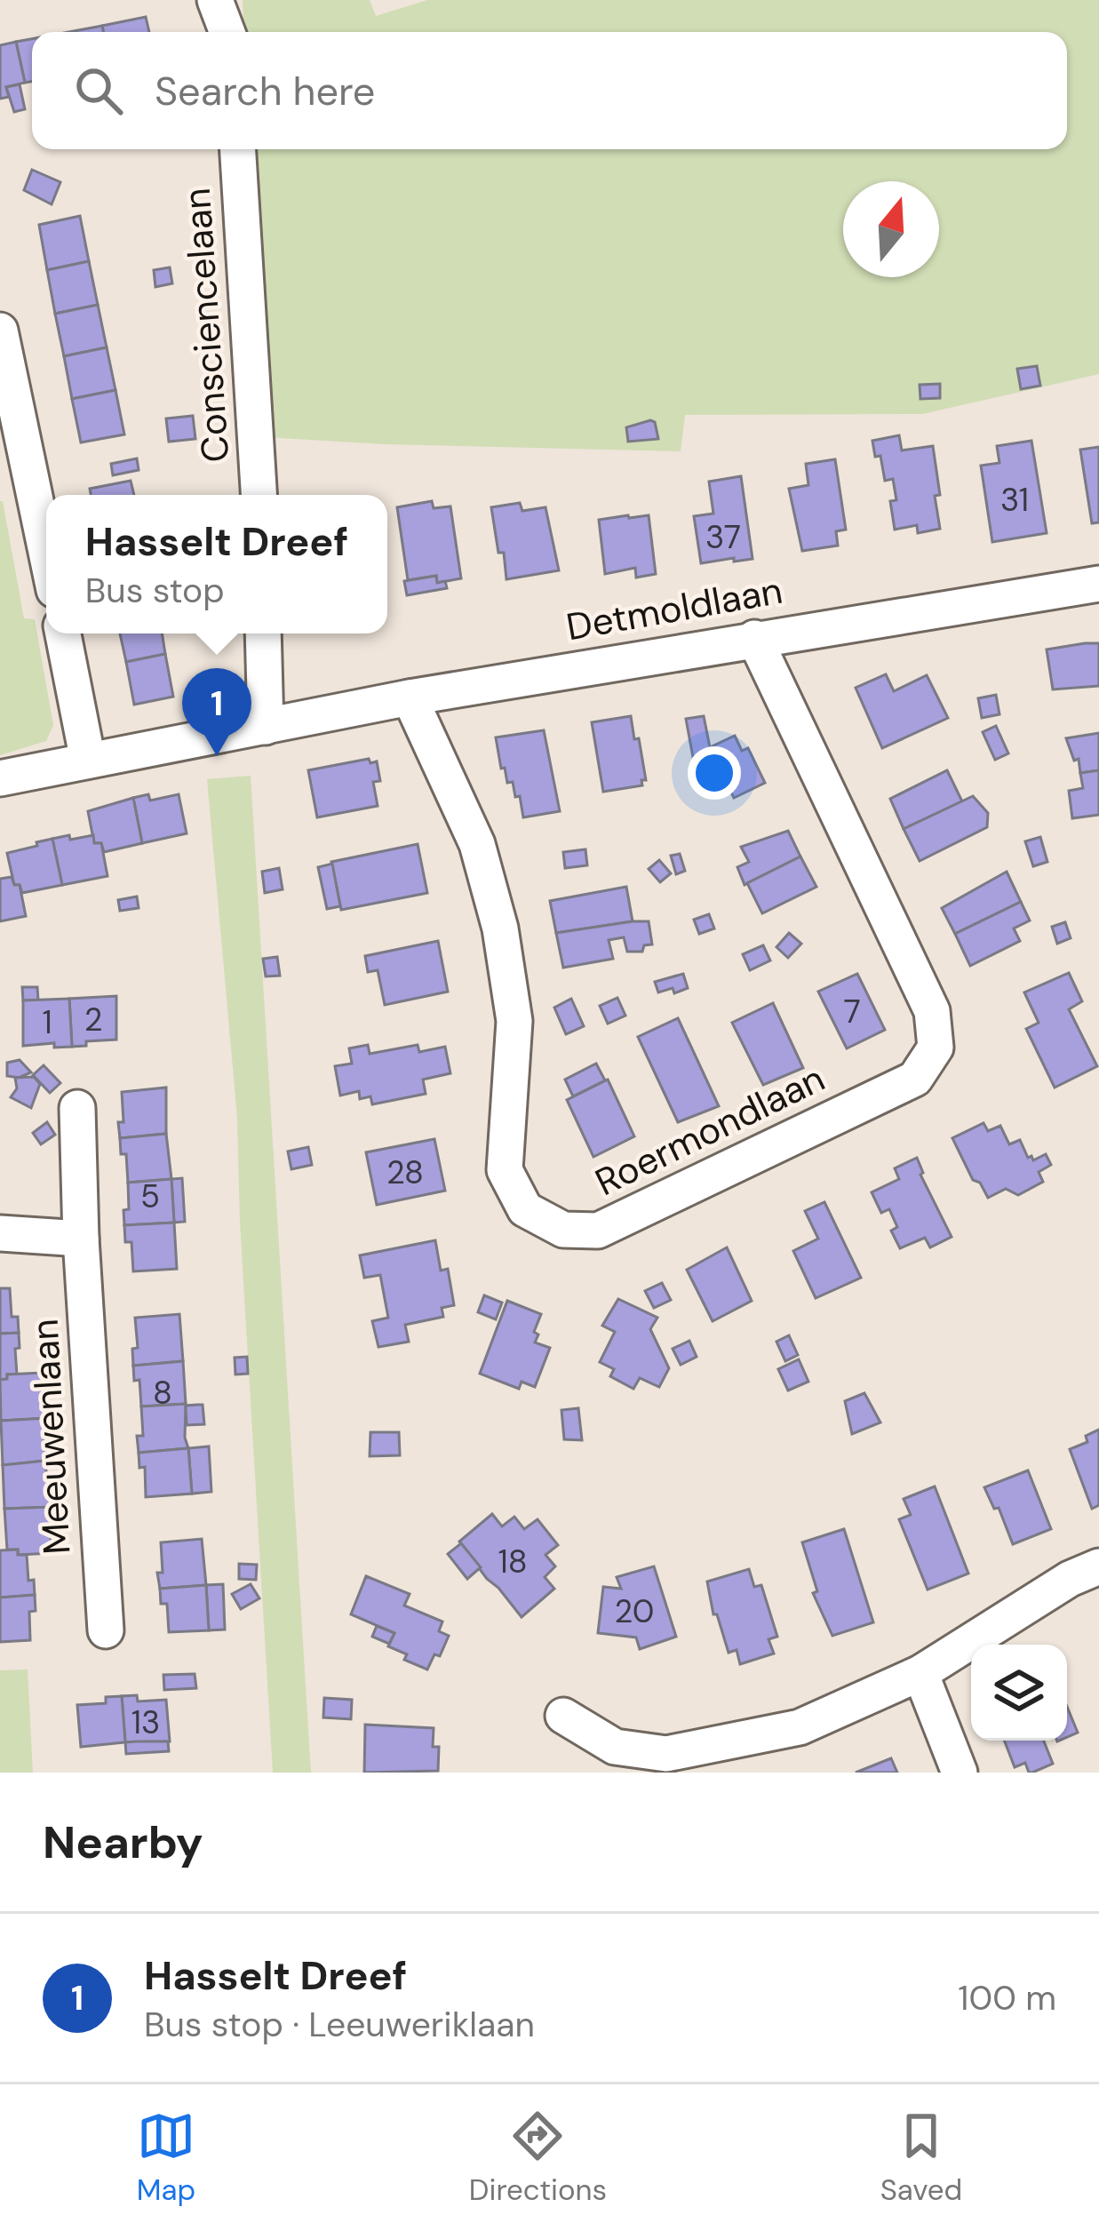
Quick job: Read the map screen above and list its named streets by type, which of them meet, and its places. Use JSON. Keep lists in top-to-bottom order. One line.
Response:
{"streets":{"street":["Consciencelaan","Detmoldlaan","Roermondlaan","Meeuwenlaan"]},"crossings":[["Detmoldlaan","Roermondlaan"]],"house_numbers":["31","37","7","2","1","28","5","8","18","20","13"],"north":"top","page":{"search":"Search here","popup":["Hasselt Dreef","Bus stop"],"pins":"1","heading":"Nearby","list":[{"mark":"1","name":"Hasselt Dreef","note":"Bus stop · Leeuweriklaan","value":"100 m"}],"nav":["Map","Directions","Saved"]}}
